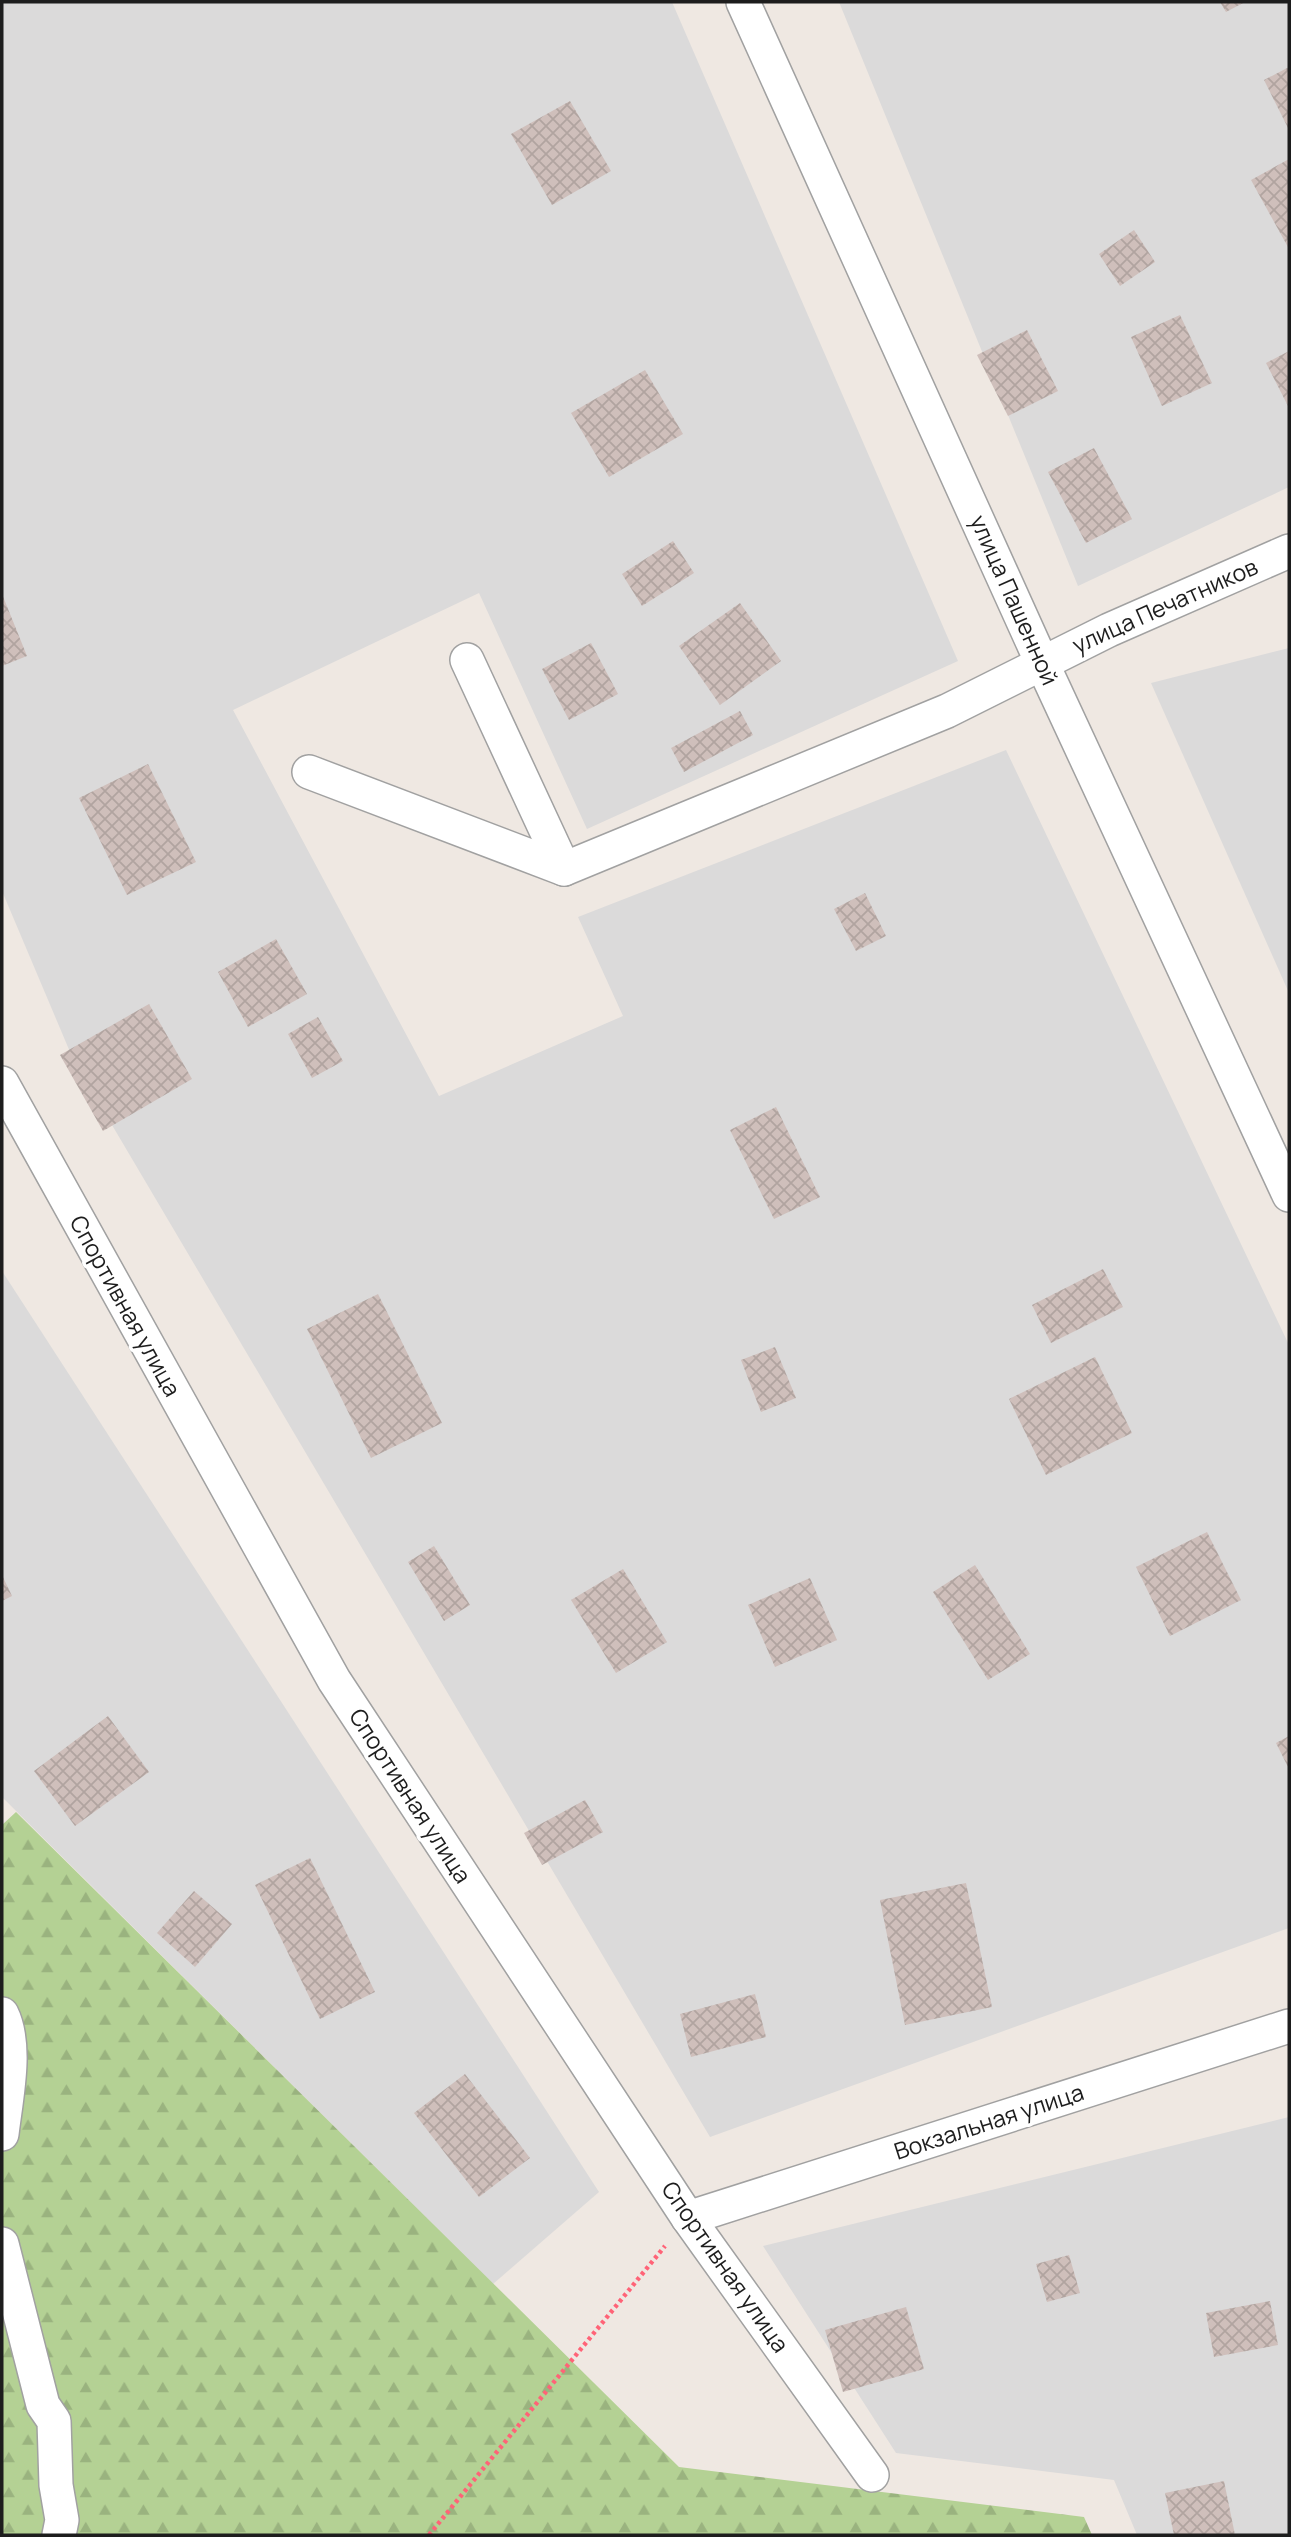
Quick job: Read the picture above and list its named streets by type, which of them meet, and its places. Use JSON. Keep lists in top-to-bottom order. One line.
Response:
{"streets":{"street":["улица Пашенной","улица Печатников","Спортивная улица","Вокзальная улица"]},"crossings":[["улица Пашенной","улица Печатников"],["Спортивная улица","Вокзальная улица"]]}
